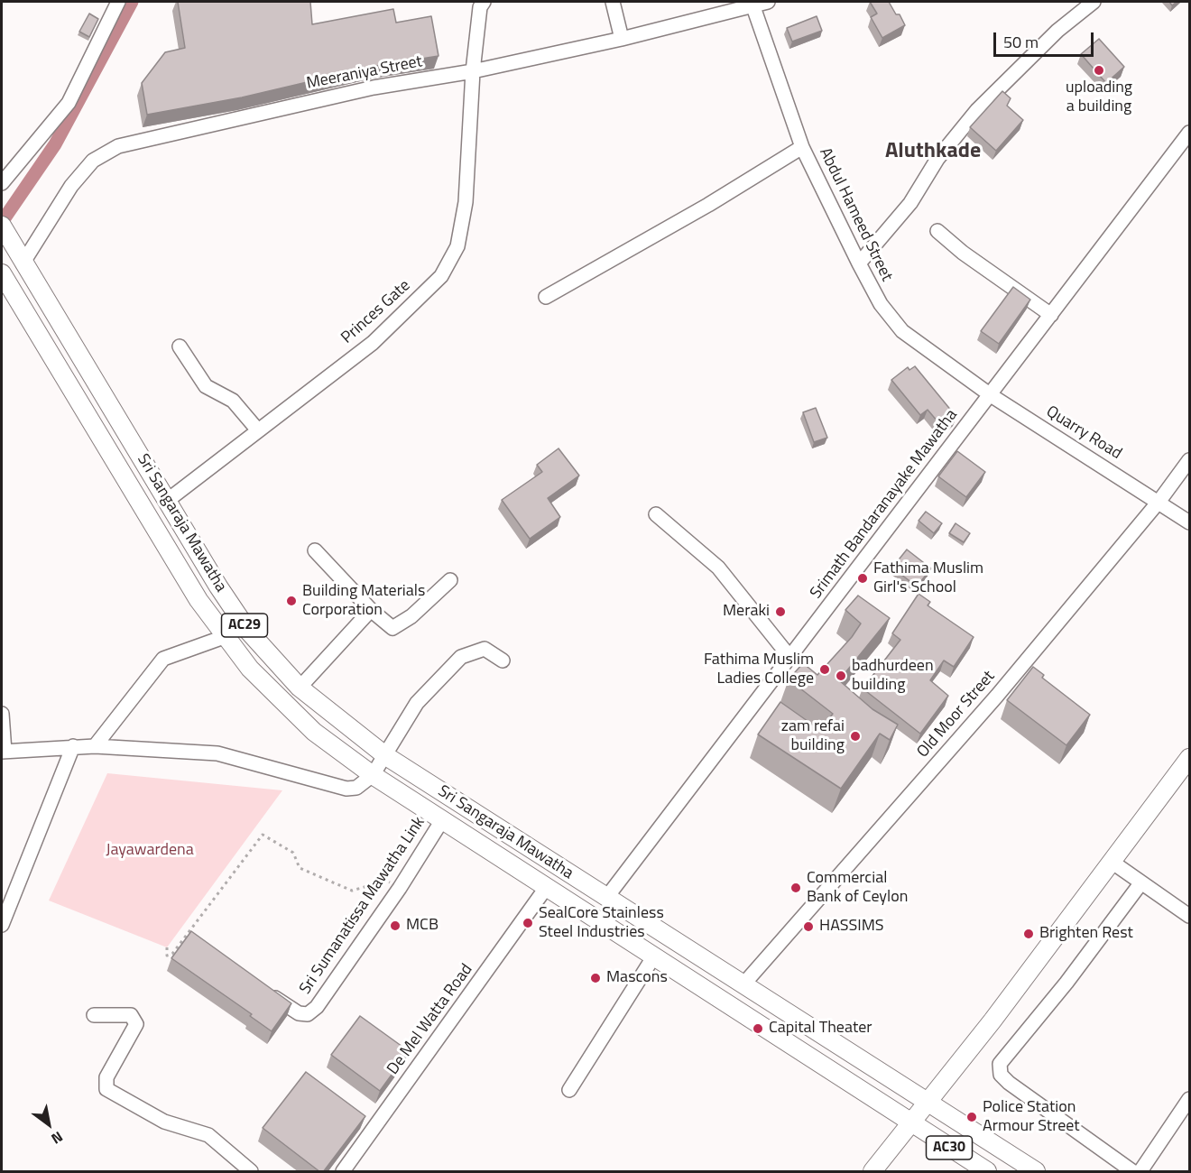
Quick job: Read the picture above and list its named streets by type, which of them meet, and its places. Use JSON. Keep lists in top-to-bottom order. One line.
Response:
{"streets":{"main road":["Sri Sangaraja Mawatha","AC29","AC30"],"street":["Meeraniya Street","Abdul Hameed Street","Princes Gate","Quarry Road","Srimath Bandaranayake Mawatha","Old Moor Street","Sri Sumanatissa Mawatha Link","De Mel Watta Road"]},"crossings":[["Meeraniya Street","Abdul Hameed Street"],["Meeraniya Street","Princes Gate"],["Meeraniya Street","Sri Sangaraja Mawatha"],["Abdul Hameed Street","Quarry Road"],["Abdul Hameed Street","Srimath Bandaranayake Mawatha"],["Princes Gate","Sri Sangaraja Mawatha"],["Quarry Road","Srimath Bandaranayake Mawatha"],["Quarry Road","Old Moor Street"],["Srimath Bandaranayake Mawatha","Sri Sangaraja Mawatha"],["Srimath Bandaranayake Mawatha","AC30"],["Sri Sangaraja Mawatha","Sri Sumanatissa Mawatha Link"],["Sri Sangaraja Mawatha","De Mel Watta Road"],["Sri Sangaraja Mawatha","AC30"],["Old Moor Street","AC30"]],"districts":["Aluthkade"],"parks":["Jayawardena"],"places":["uploading a building","Fathima Muslim Girl's School","Building Materials Corporation","Meraki","Fathima Muslim Ladies College","badhurdeen building","zam refai building","Commercial Bank of Ceylon","SealCore Stainless Steel Industries","MCB","HASSIMS","Brighten Rest","Mascons","Capital Theater","Police Station Armour Street"],"scale_bar":"50 m","north":"bottom right"}
